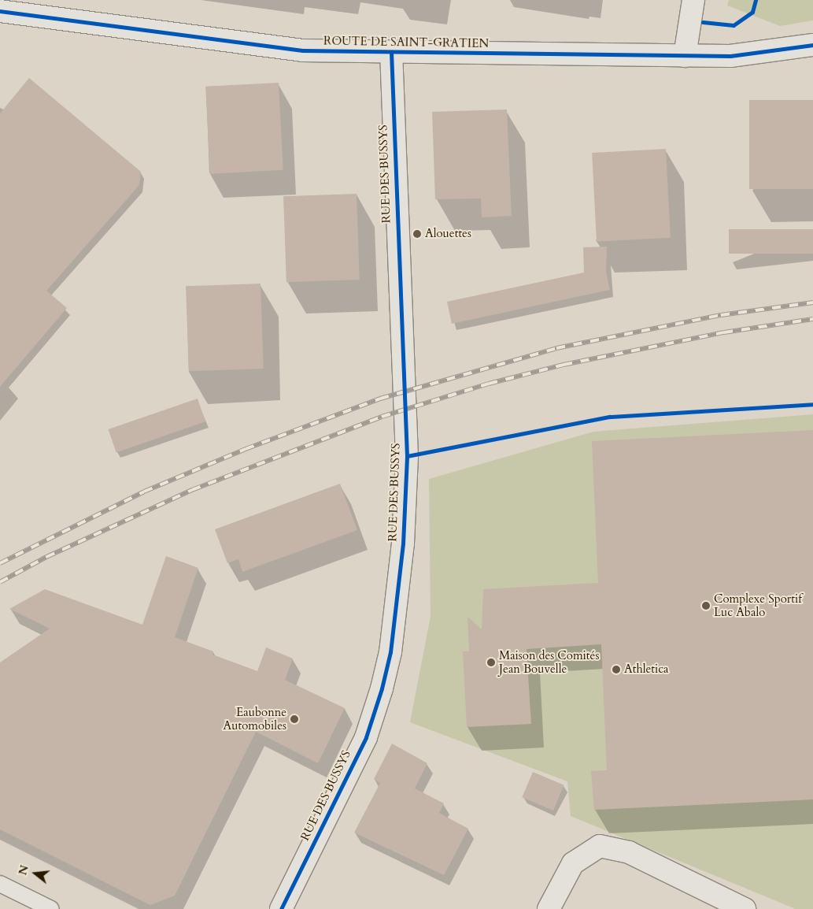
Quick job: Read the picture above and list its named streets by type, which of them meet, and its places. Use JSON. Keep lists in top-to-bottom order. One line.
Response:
{"streets":{"street":["ROUTE DE SAINT-GRATIEN","RUE DES BUSSYS"]},"crossings":[["ROUTE DE SAINT-GRATIEN","RUE DES BUSSYS"]],"places":["Alouettes","Complexe Sportif Luc Abalo","Maison des Comités Jean Bouvelle","Athletica","Eaubonne Automobiles"],"north":"left"}
